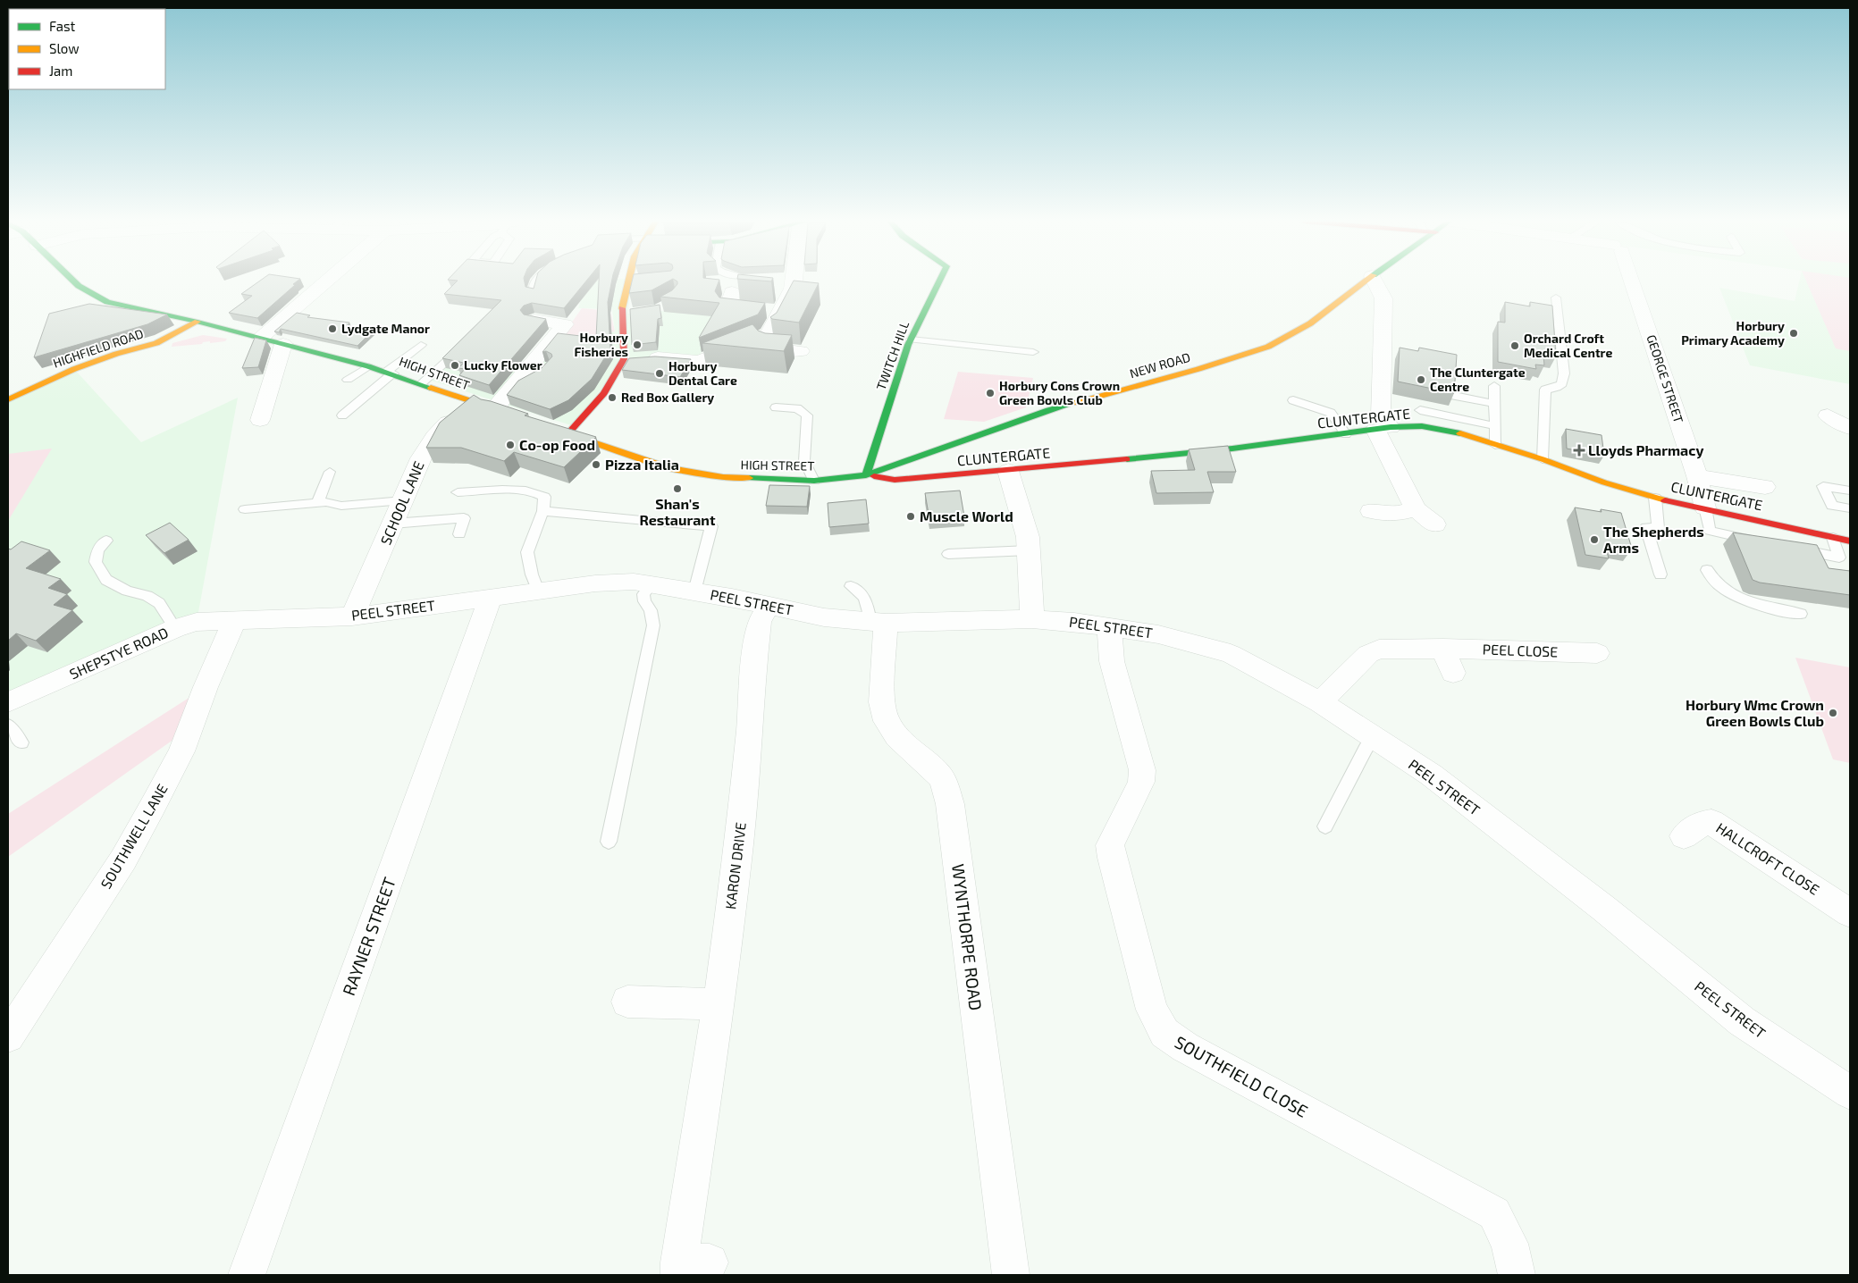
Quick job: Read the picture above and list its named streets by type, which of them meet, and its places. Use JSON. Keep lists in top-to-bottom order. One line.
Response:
{"streets":{"street":["HIGHFIELD ROAD","TWITCH HILL","NEW ROAD","HIGH STREET","GEORGE STREET","CLUNTERGATE","SCHOOL LANE","PEEL STREET","PEEL CLOSE","SHEPSTYE ROAD","SOUTHWELL LANE","HALLCROFT CLOSE","KARON DRIVE","RAYNER STREET","WYNTHORPE ROAD","SOUTHFIELD CLOSE"]},"crossings":[["HIGHFIELD ROAD","HIGH STREET"],["TWITCH HILL","NEW ROAD"],["TWITCH HILL","HIGH STREET"],["TWITCH HILL","CLUNTERGATE"],["NEW ROAD","HIGH STREET"],["NEW ROAD","CLUNTERGATE"],["HIGH STREET","CLUNTERGATE"],["HIGH STREET","SCHOOL LANE"],["GEORGE STREET","CLUNTERGATE"],["SCHOOL LANE","PEEL STREET"],["PEEL STREET","PEEL CLOSE"],["PEEL STREET","SHEPSTYE ROAD"],["PEEL STREET","SOUTHWELL LANE"],["PEEL STREET","KARON DRIVE"],["PEEL STREET","RAYNER STREET"],["PEEL STREET","WYNTHORPE ROAD"],["PEEL STREET","SOUTHFIELD CLOSE"],["SHEPSTYE ROAD","SOUTHWELL LANE"]],"places":{"other":["Lydgate Manor","Horbury Primary Academy","Horbury Fisheries","Orchard Croft Medical Centre","Lucky Flower","Horbury Dental Care","The Cluntergate Centre","Horbury Cons Crown Green Bowls Club","Red Box Gallery","Co-op Food","Pizza Italia","Shan's Restaurant","Muscle World","The Shepherds Arms","Horbury Wmc Crown Green Bowls Club"],"health":["Lloyds Pharmacy"]},"legend":["Fast","Slow","Jam"]}
